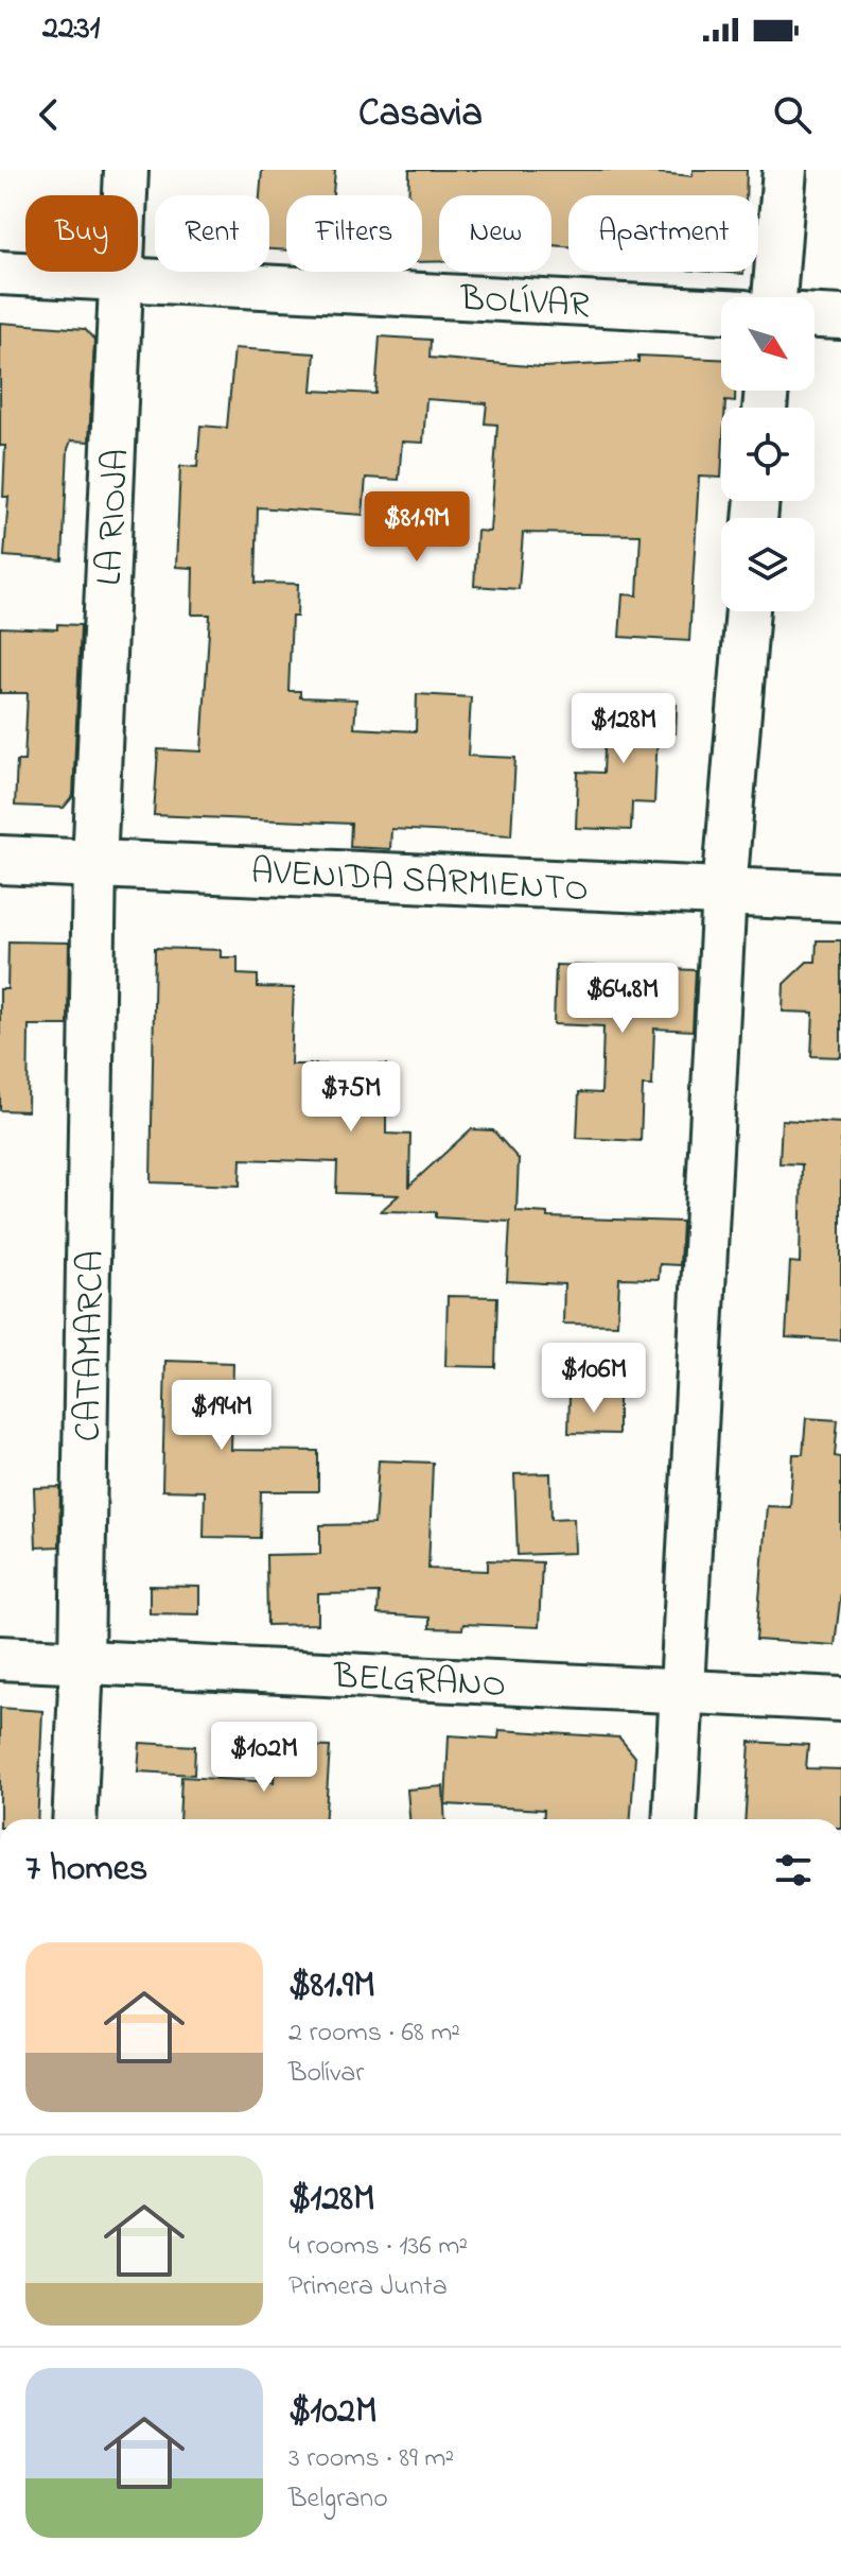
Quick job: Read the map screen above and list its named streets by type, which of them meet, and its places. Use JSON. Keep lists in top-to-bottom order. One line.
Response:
{"streets":{"main road":["AVENIDA SARMIENTO"],"street":["BOLÍVAR","LA RIOJA","CATAMARCA","BELGRANO"]},"crossings":[["BOLÍVAR","LA RIOJA"],["LA RIOJA","AVENIDA SARMIENTO"],["LA RIOJA","CATAMARCA"],["AVENIDA SARMIENTO","CATAMARCA"],["CATAMARCA","BELGRANO"]],"north":"bottom right","page":{"status":"22:31","header":"Casavia","chip":["Buy","Rent","Filters","New","Apartment"],"price":["$81.9M","$128M","$64.8M","$75M","$106M","$194M","$102M"],"heading":"7 homes","list":[{"name":"$81.9M","note":"2 rooms · 68 m² · Bolívar"},{"name":"$128M","note":"4 rooms · 136 m² · Primera Junta"},{"name":"$102M","note":"3 rooms · 89 m² · Belgrano"}]}}
